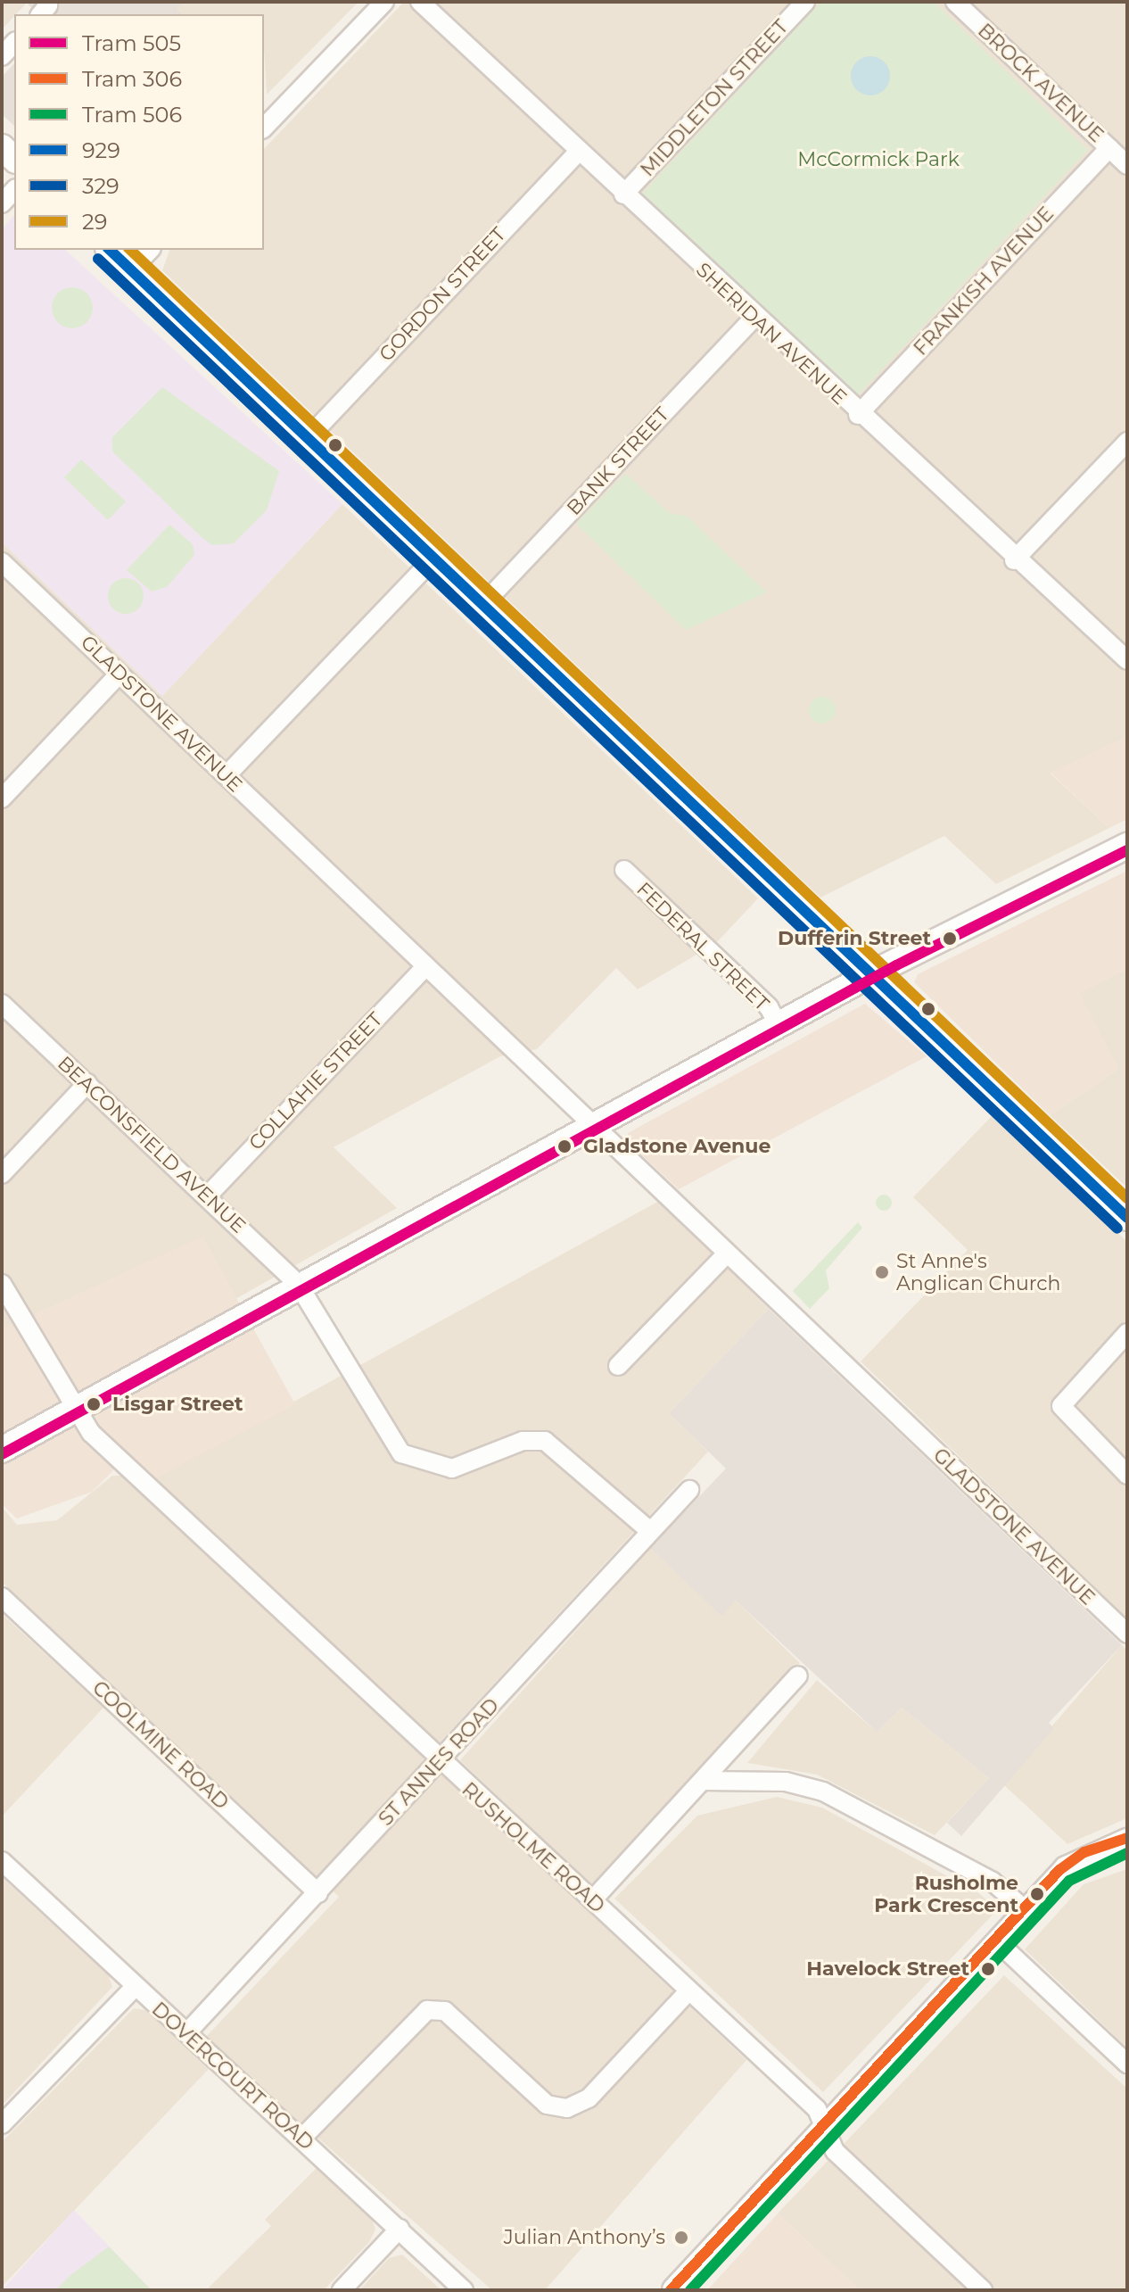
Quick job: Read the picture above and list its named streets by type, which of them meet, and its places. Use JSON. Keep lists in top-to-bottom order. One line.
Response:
{"streets":{"street":["BROCK AVENUE","MIDDLETON STREET","FRANKISH AVENUE","GORDON STREET","SHERIDAN AVENUE","BANK STREET","GLADSTONE AVENUE","FEDERAL STREET","COLLAHIE STREET","BEACONSFIELD AVENUE","COOLMINE ROAD","ST ANNES ROAD","RUSHOLME ROAD","DOVERCOURT ROAD"]},"crossings":[["BROCK AVENUE","FRANKISH AVENUE"],["MIDDLETON STREET","SHERIDAN AVENUE"],["FRANKISH AVENUE","SHERIDAN AVENUE"],["GORDON STREET","SHERIDAN AVENUE"],["SHERIDAN AVENUE","BANK STREET"],["GLADSTONE AVENUE","COLLAHIE STREET"],["COLLAHIE STREET","BEACONSFIELD AVENUE"],["BEACONSFIELD AVENUE","ST ANNES ROAD"],["COOLMINE ROAD","ST ANNES ROAD"],["ST ANNES ROAD","RUSHOLME ROAD"],["ST ANNES ROAD","DOVERCOURT ROAD"]],"parks":["McCormick Park"],"places":["Dufferin Street","Gladstone Avenue","St Anne's Anglican Church","Lisgar Street","Rusholme Park Crescent","Havelock Street","Julian Anthony’s"],"lines":["transit line 929","transit line 29","transit line 329","tram line 505","tram line 306","tram line 506"],"legend":["Tram 505","Tram 306","Tram 506","929","329","29"]}
